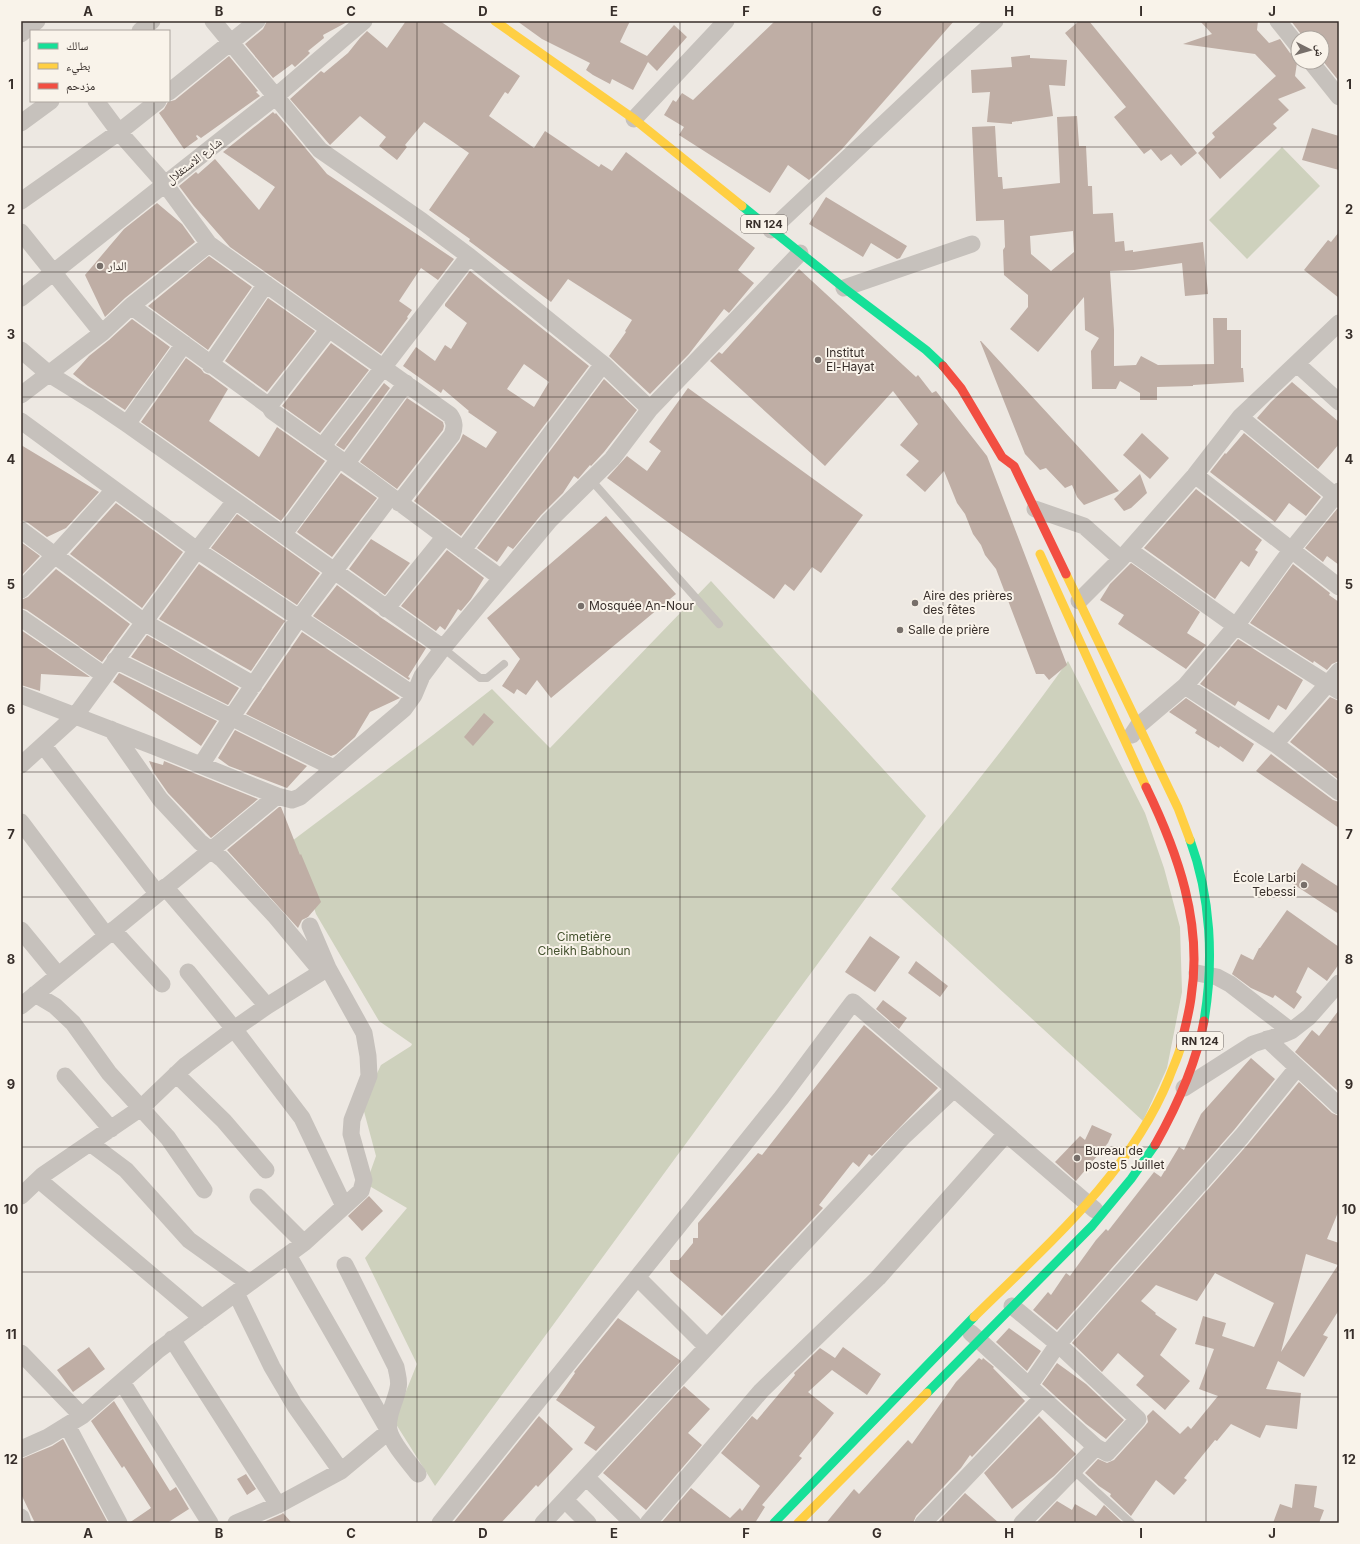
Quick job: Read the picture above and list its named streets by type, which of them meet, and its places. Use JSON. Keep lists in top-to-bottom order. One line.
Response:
{"streets":{"main road":["RN 124"],"street":["شارع الاستقلال"]},"parks":["Cimetière Cheikh Babhoun"],"places":["الدار","Institut El-Hayat","Aire des prières des fêtes","Mosquée An-Nour","Salle de prière","École Larbi Tebessi","Bureau de poste 5 Juillet"],"legend":["سالك","بطيء","مزدحم"],"north":"right","grid":{"columns":["A","B","C","D","E","F","G","H","I","J"],"rows":["1","2","3","4","5","6","7","8","9","10","11","12"]}}
